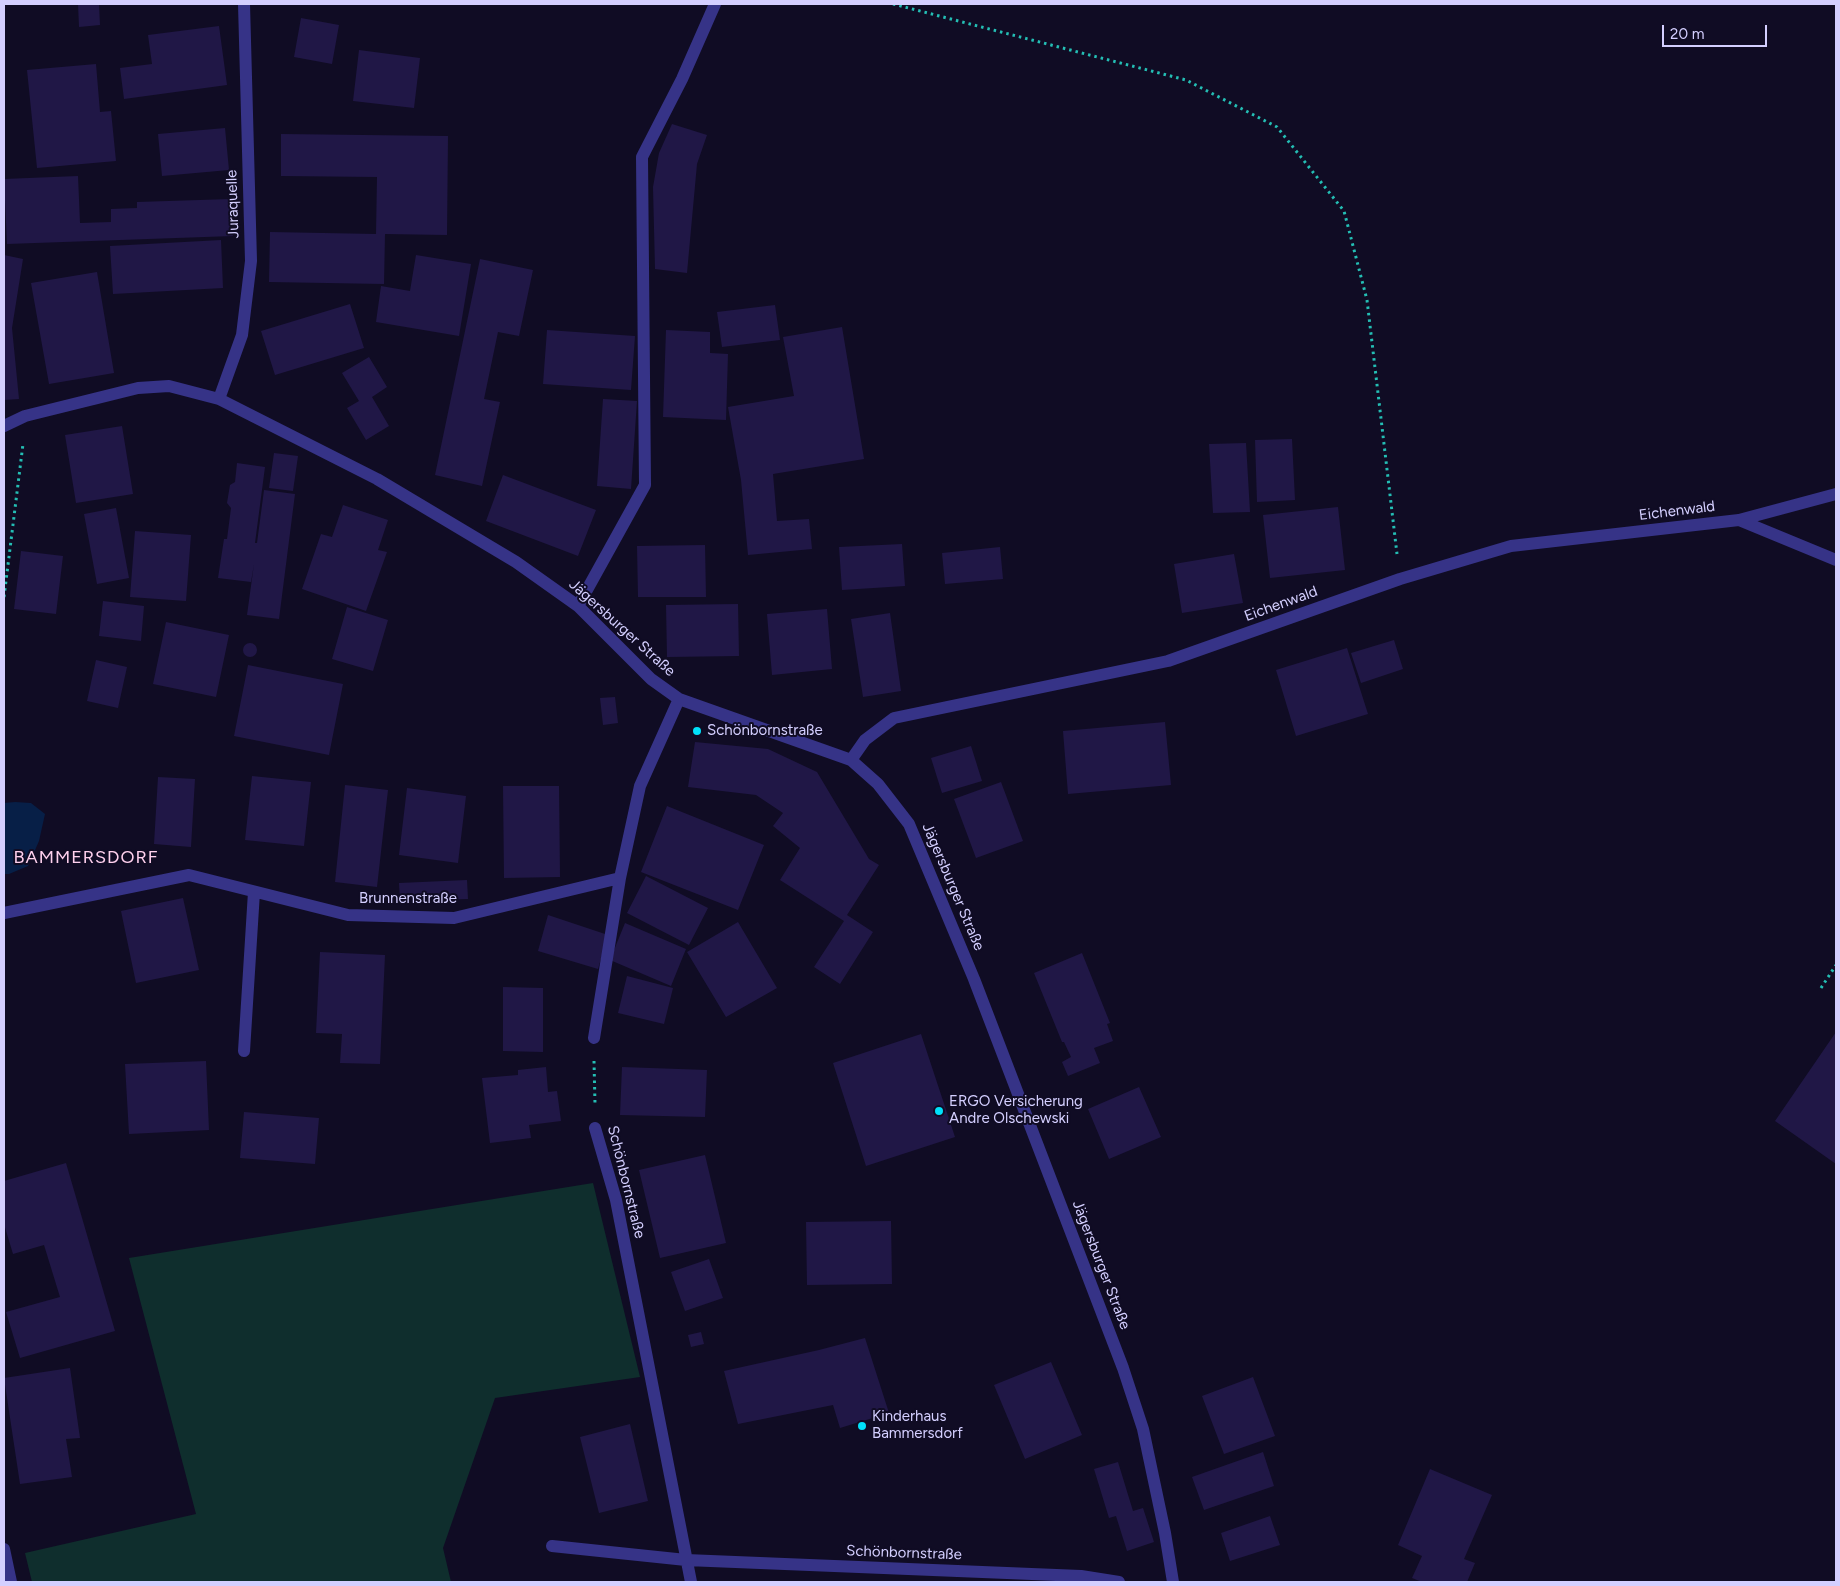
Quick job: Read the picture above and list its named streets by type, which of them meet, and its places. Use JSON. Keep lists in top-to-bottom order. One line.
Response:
{"streets":{"street":["Juraquelle","Eichenwald","Jägersburger Straße","Brunnenstraße","Schönbornstraße"]},"crossings":[["Juraquelle","Jägersburger Straße"],["Eichenwald","Jägersburger Straße"]],"districts":["BAMMERSDORF"],"places":["Schönbornstraße","ERGO Versicherung Andre Olschewski","Kinderhaus Bammersdorf"],"scale_bar":"20 m"}
